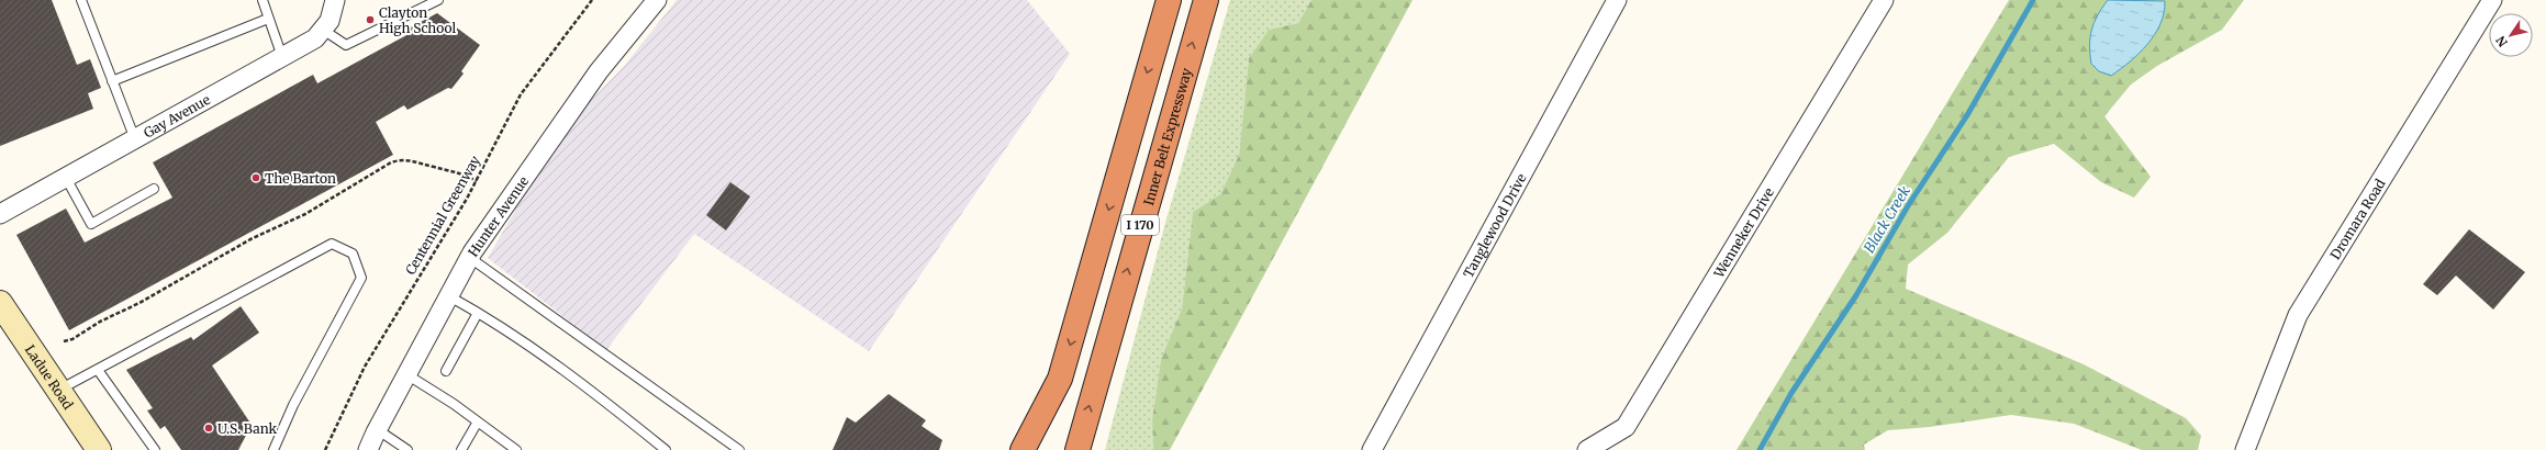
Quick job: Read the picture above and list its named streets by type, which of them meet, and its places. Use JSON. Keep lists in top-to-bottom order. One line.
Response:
{"streets":{"highway":["Inner Belt Expressway","I 170"],"main road":["Ladue Road"],"street":["Gay Avenue","Hunter Avenue","Dromara Road","Tanglewood Drive","Wenneker Drive"],"path":["Centennial Greenway"]},"water":["Black Creek"],"places":["Clayton High School","The Barton","U.S. Bank"],"north":"bottom left"}
